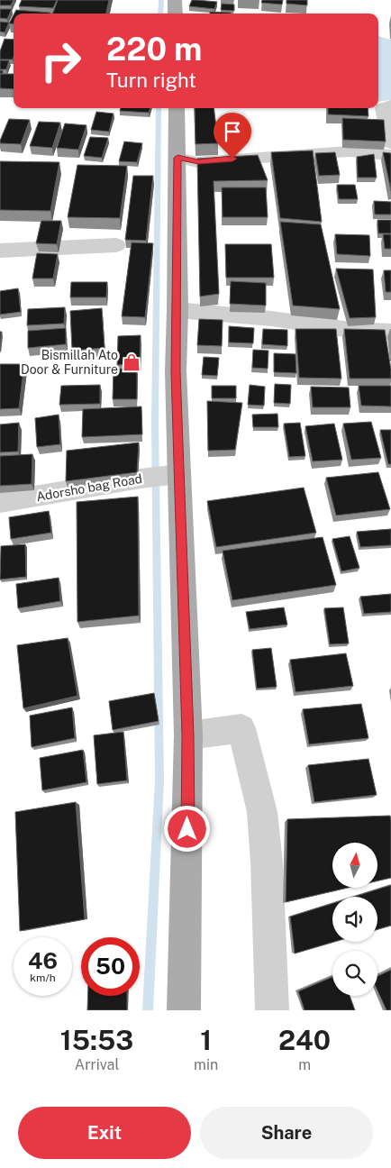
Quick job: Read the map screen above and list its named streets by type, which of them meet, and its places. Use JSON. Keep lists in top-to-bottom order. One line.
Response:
{"streets":{"street":["Adorsho bag Road"]},"places":{"shop":["Bismillah Ato Door & Furniture"]},"north":"top","page":{"turn":["220 m","Turn right"],"speed":"46 km/h","limit":"50","eta":["15:53","Arrival","1","min","240","m"],"buttons":["Exit","Share"]}}
